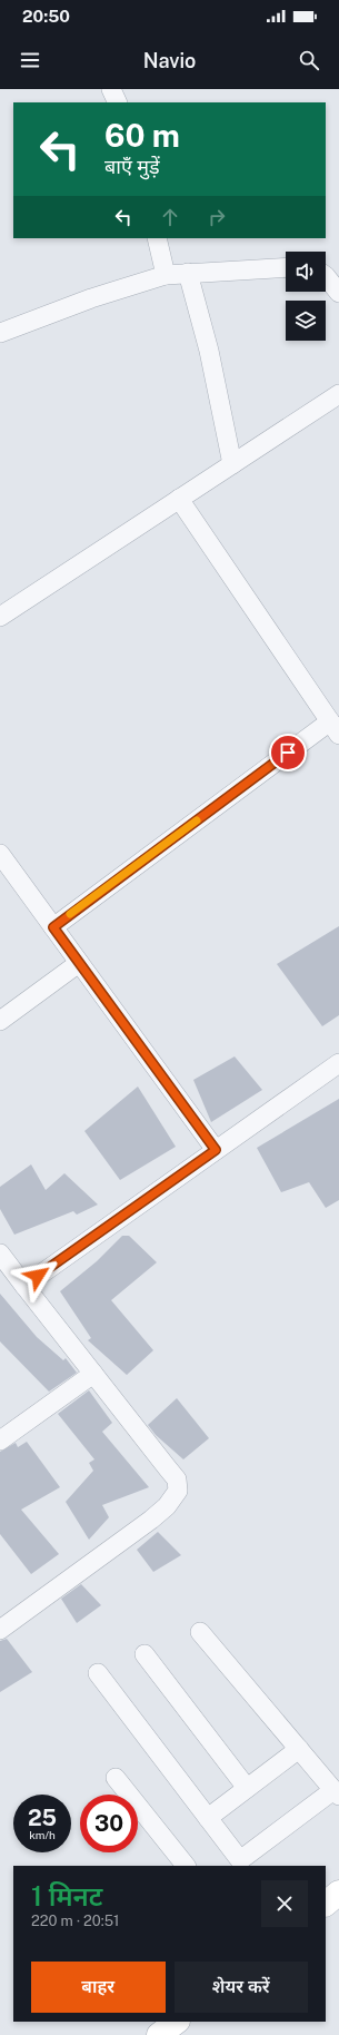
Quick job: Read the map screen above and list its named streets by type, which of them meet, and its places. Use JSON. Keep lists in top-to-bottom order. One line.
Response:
{"page":{"status":"20:50","header":"Navio","turn":["60 m","बाएँ मुड़ें"],"speed":"25 km/h","limit":"30","heading":["1 मिनट","220 m · 20:51"],"buttons":["बाहर","शेयर करें"]}}
